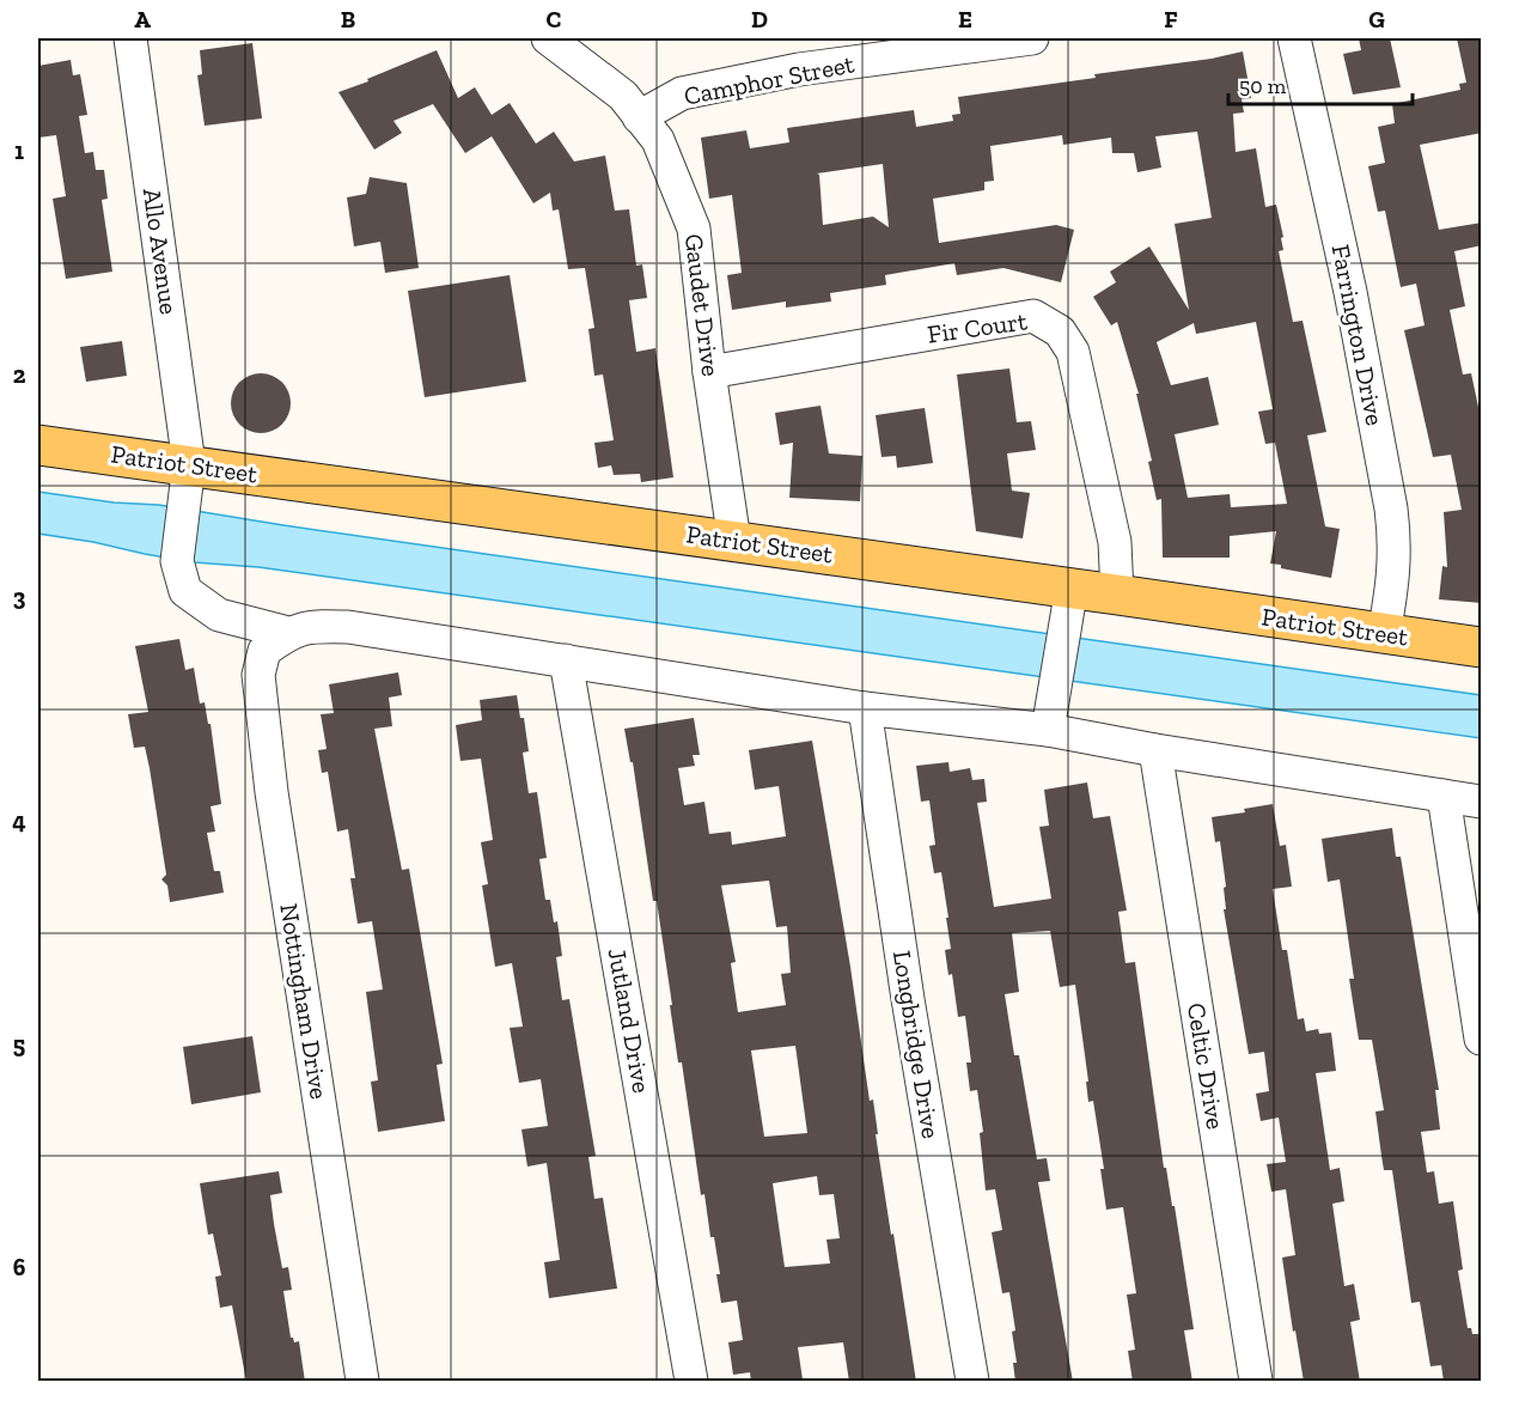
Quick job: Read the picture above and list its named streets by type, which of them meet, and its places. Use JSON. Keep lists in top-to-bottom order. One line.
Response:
{"streets":{"main road":["Patriot Street"],"street":["Camphor Street","Allo Avenue","Gaudet Drive","Fir Court","Farrington Drive","Nottingham Drive","Jutland Drive","Longbridge Drive","Celtic Drive"]},"crossings":[["Camphor Street","Gaudet Drive"],["Allo Avenue","Patriot Street"],["Allo Avenue","Nottingham Drive"],["Gaudet Drive","Fir Court"],["Gaudet Drive","Patriot Street"],["Fir Court","Patriot Street"],["Farrington Drive","Patriot Street"]],"scale_bar":"50 m","grid":{"columns":["A","B","C","D","E","F","G"],"rows":["1","2","3","4","5","6"]}}
